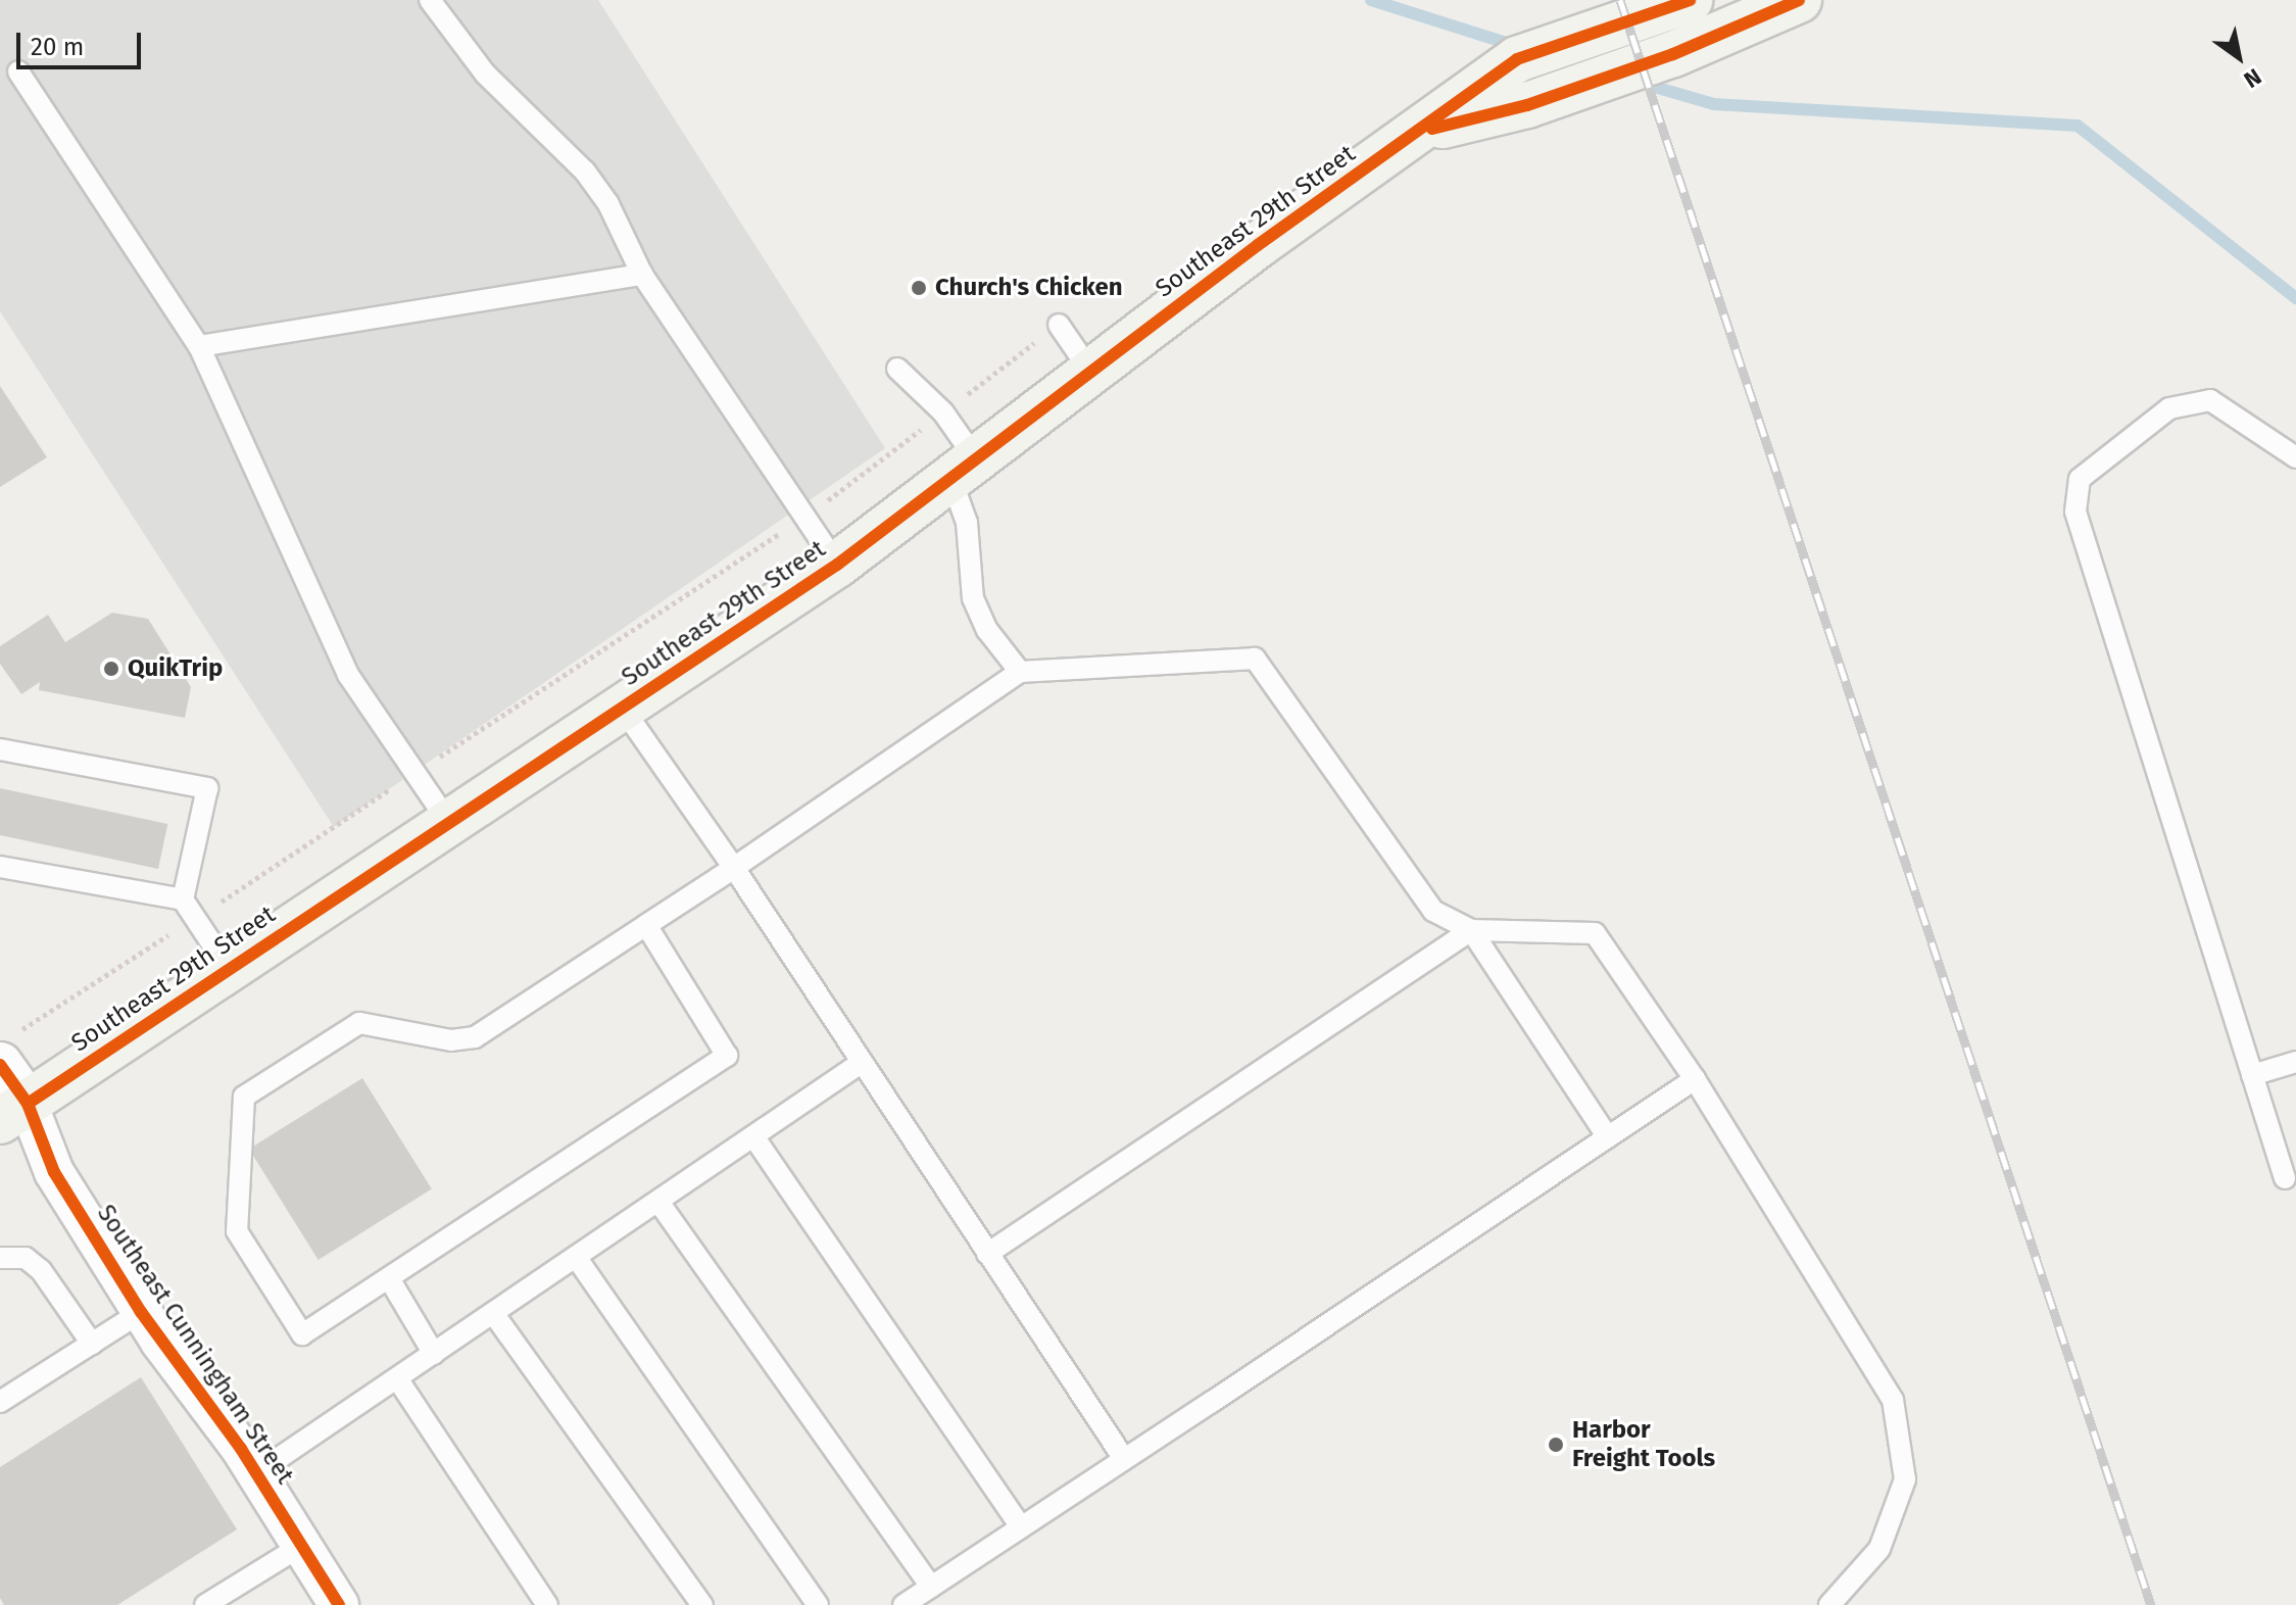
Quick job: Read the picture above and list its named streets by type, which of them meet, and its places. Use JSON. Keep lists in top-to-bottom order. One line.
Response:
{"streets":{"main road":["Southeast 29th Street"],"street":["Southeast Cunningham Street"]},"crossings":[["Southeast 29th Street","Southeast Cunningham Street"]],"places":["Church's Chicken","QuikTrip","Harbor Freight Tools"],"scale_bar":"20 m","north":"bottom right"}
